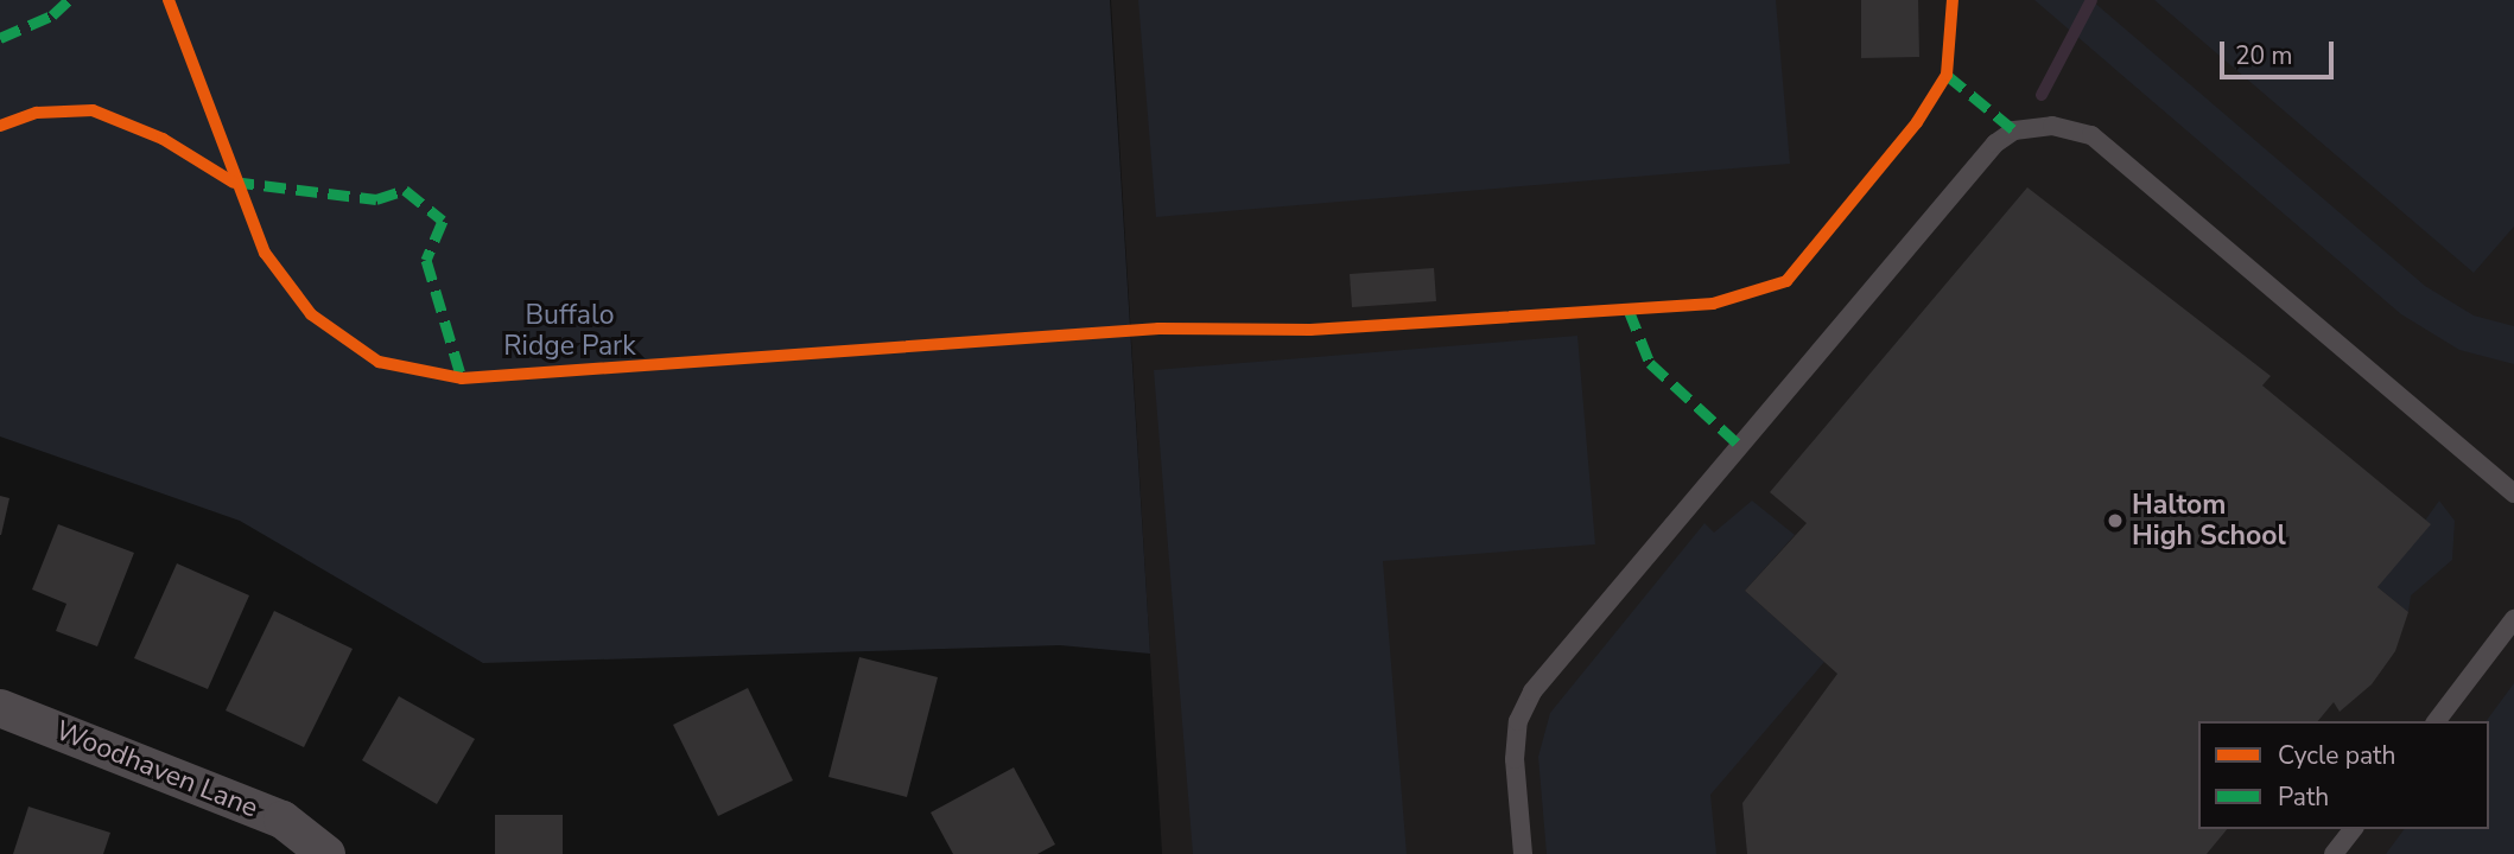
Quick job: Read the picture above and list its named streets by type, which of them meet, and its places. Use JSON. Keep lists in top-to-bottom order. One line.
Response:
{"streets":{"street":["Woodhaven Lane"]},"parks":["Buffalo Ridge Park"],"places":["Haltom High School"],"legend":["Cycle path","Path"],"scale_bar":"20 m"}
